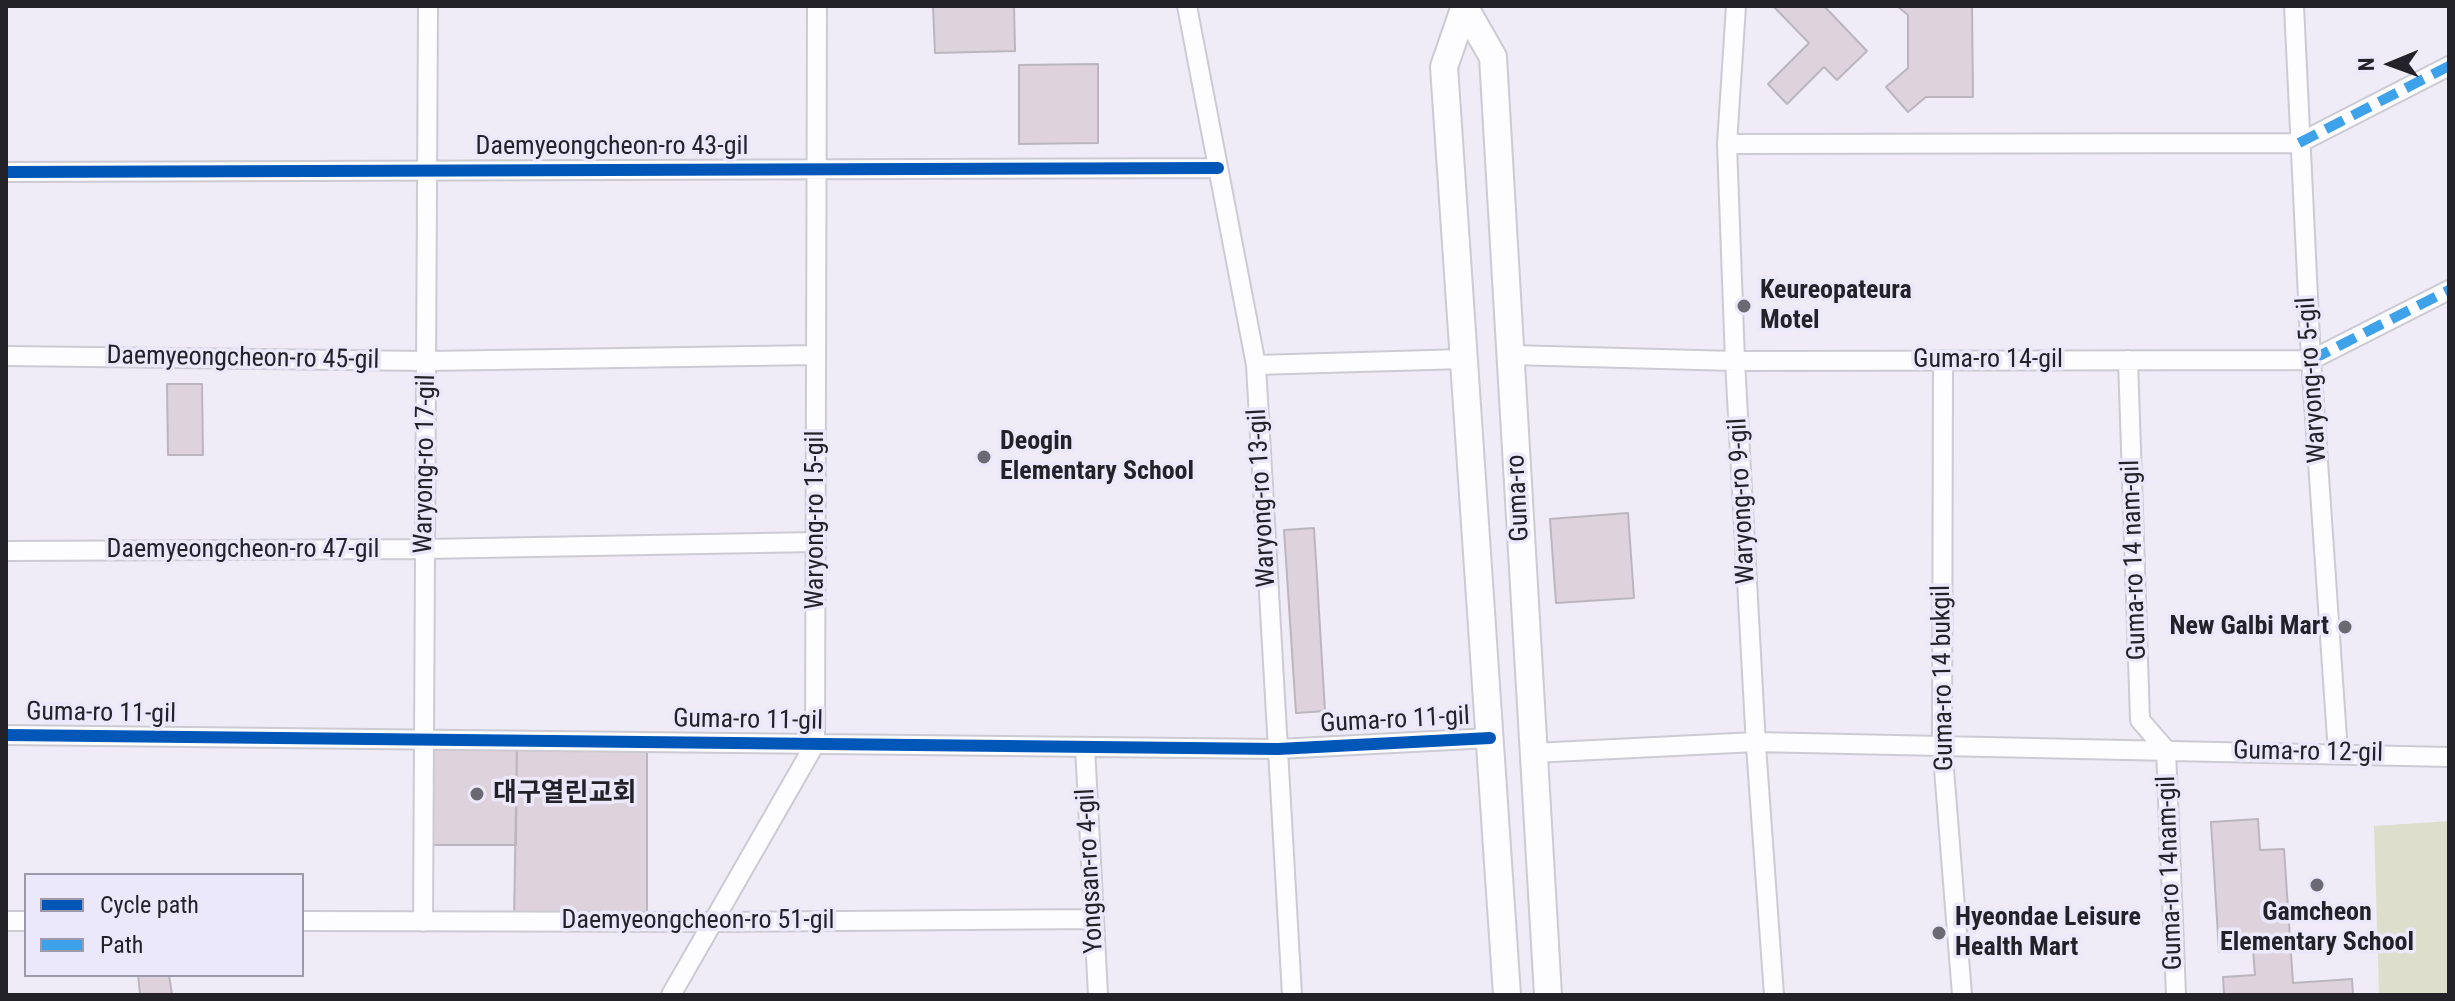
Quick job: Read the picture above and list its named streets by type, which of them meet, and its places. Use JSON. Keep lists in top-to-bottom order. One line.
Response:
{"streets":{"main road":["Guma-ro"],"street":["Daemyeongcheon-ro 43-gil","Daemyeongcheon-ro 45-gil","Guma-ro 14-gil","Waryong-ro 5-gil","Waryong-ro 17-gil","Waryong-ro 13-gil","Waryong-ro 9-gil","Waryong-ro 15-gil","Daemyeongcheon-ro 47-gil","Guma-ro 14 nam-gil","Guma-ro 14 bukgil","Guma-ro 11-gil","Guma-ro 12-gil","Yongsan-ro 4-gil","Guma-ro 14nam-gil","Daemyeongcheon-ro 51-gil"]},"crossings":[["Daemyeongcheon-ro 43-gil","Waryong-ro 17-gil"],["Daemyeongcheon-ro 43-gil","Waryong-ro 13-gil"],["Daemyeongcheon-ro 43-gil","Waryong-ro 15-gil"],["Daemyeongcheon-ro 45-gil","Waryong-ro 17-gil"],["Daemyeongcheon-ro 45-gil","Waryong-ro 15-gil"],["Guma-ro 14-gil","Waryong-ro 5-gil"],["Guma-ro 14-gil","Guma-ro"],["Guma-ro 14-gil","Waryong-ro 9-gil"],["Guma-ro 14-gil","Guma-ro 14 nam-gil"],["Guma-ro 14-gil","Guma-ro 14 bukgil"],["Waryong-ro 5-gil","Guma-ro 12-gil"],["Waryong-ro 17-gil","Daemyeongcheon-ro 47-gil"],["Waryong-ro 17-gil","Guma-ro 11-gil"],["Waryong-ro 17-gil","Daemyeongcheon-ro 51-gil"],["Waryong-ro 13-gil","Guma-ro 11-gil"],["Guma-ro","Guma-ro 11-gil"],["Guma-ro","Guma-ro 12-gil"],["Waryong-ro 9-gil","Guma-ro 12-gil"],["Waryong-ro 15-gil","Daemyeongcheon-ro 47-gil"],["Waryong-ro 15-gil","Guma-ro 11-gil"],["Waryong-ro 15-gil","Daemyeongcheon-ro 51-gil"],["Guma-ro 14 nam-gil","Guma-ro 12-gil"],["Guma-ro 14 nam-gil","Guma-ro 14nam-gil"],["Guma-ro 14 bukgil","Guma-ro 12-gil"],["Guma-ro 11-gil","Yongsan-ro 4-gil"],["Guma-ro 12-gil","Guma-ro 14nam-gil"],["Yongsan-ro 4-gil","Daemyeongcheon-ro 51-gil"]],"places":["Keureopateura Motel","Deogin Elementary School","New Galbi Mart","대구열린교회","Gamcheon Elementary School","Hyeondae Leisure Health Mart"],"legend":["Cycle path","Path"],"north":"left"}
